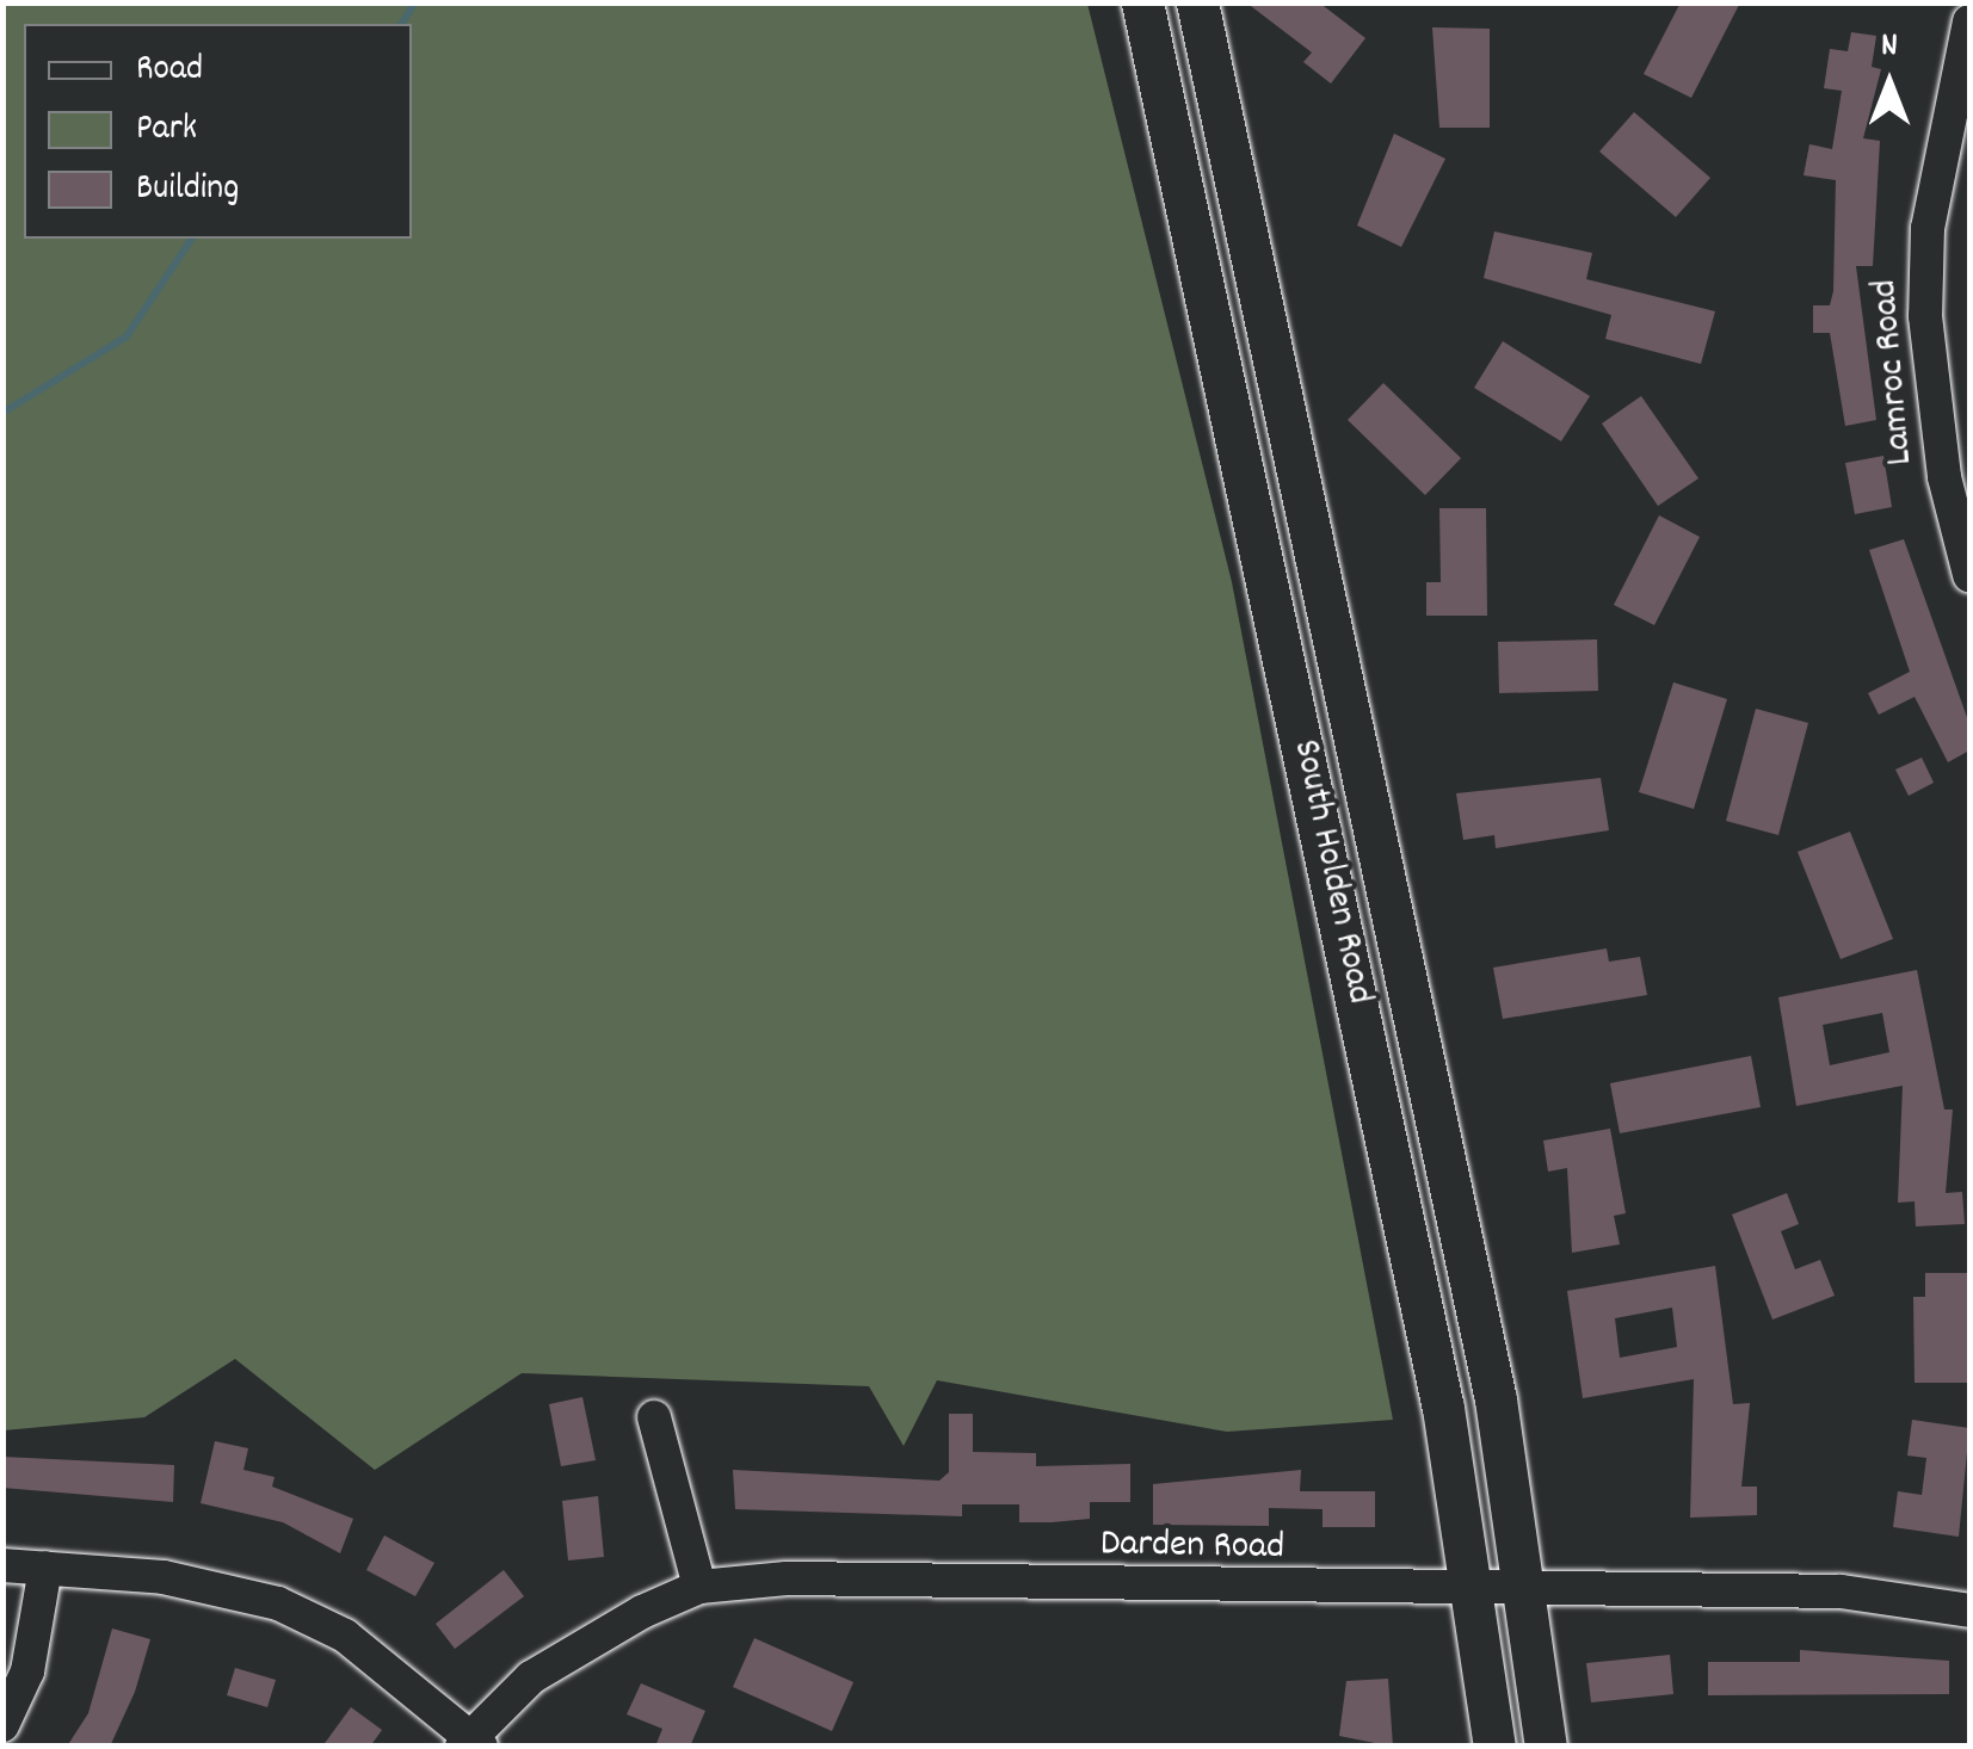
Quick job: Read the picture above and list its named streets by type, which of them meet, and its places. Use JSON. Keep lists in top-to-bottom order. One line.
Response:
{"streets":{"main road":["South Holden Road"],"street":["Lamroc Road","Darden Road"]},"crossings":[["South Holden Road","Darden Road"]],"legend":["Road","Park","Building"],"north":"top"}
